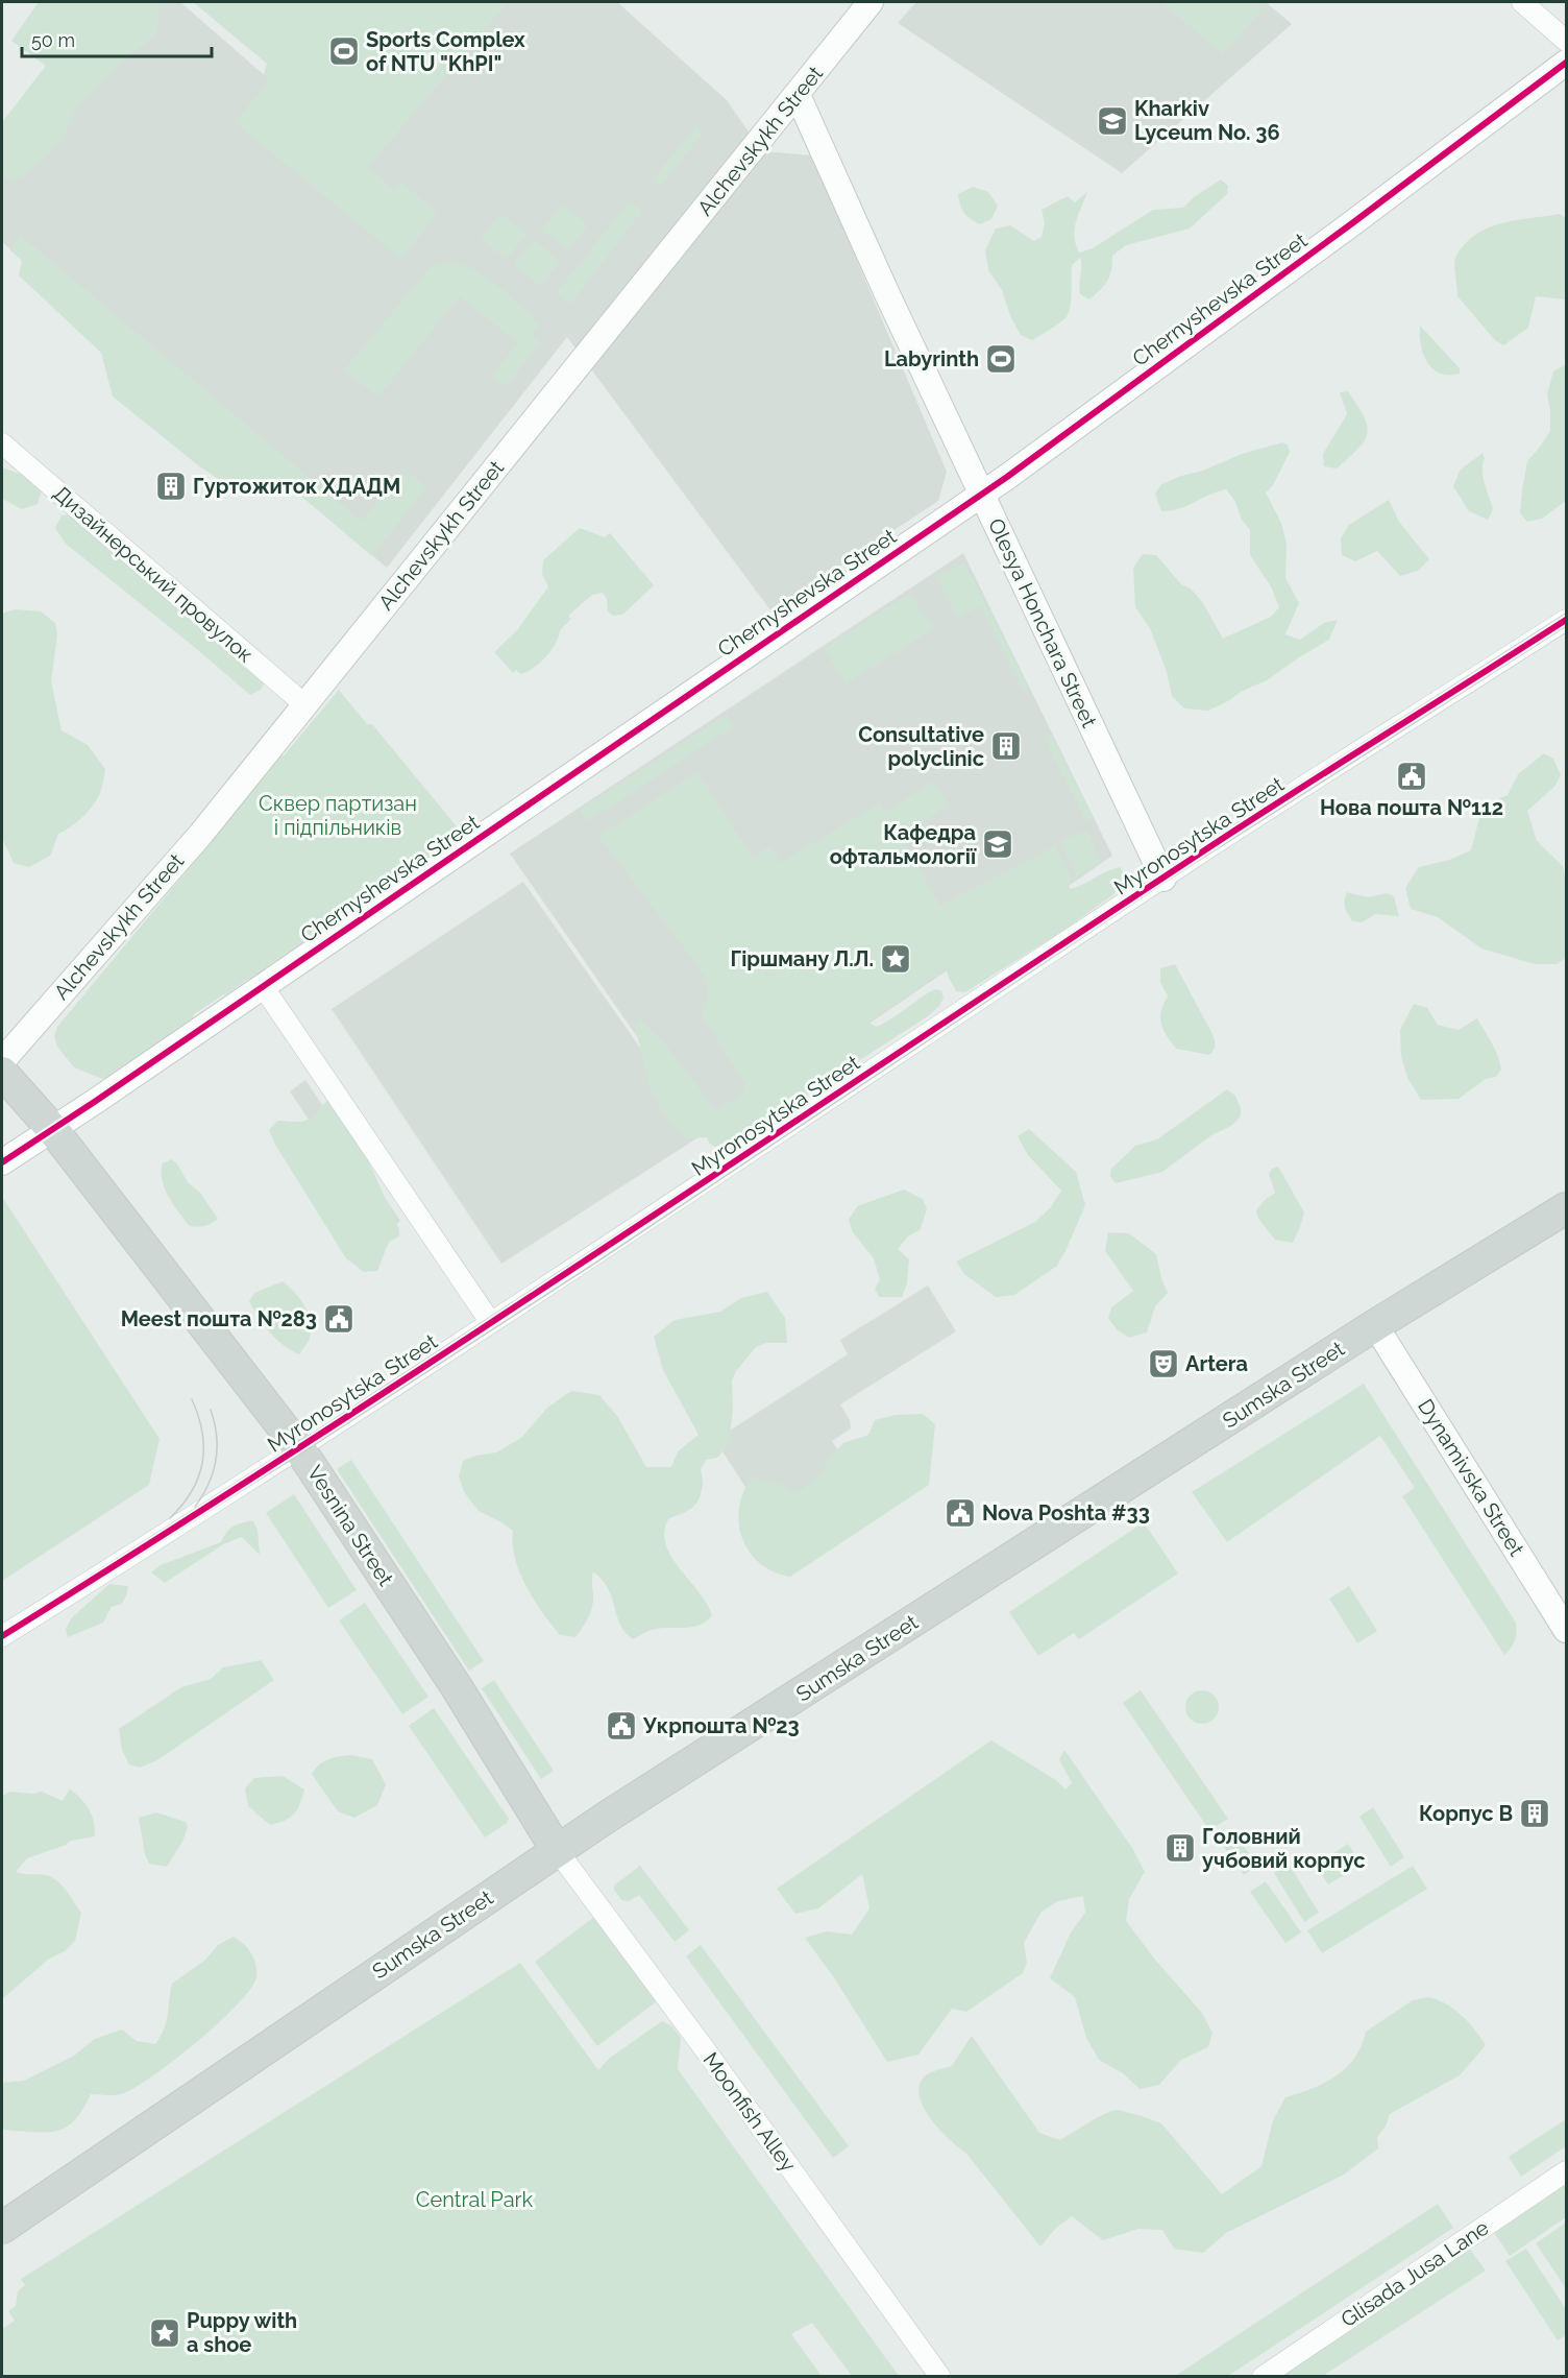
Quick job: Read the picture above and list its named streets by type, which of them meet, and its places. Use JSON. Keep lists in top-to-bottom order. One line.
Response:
{"streets":{"main road":["Sumska Street","Vesnina Street"],"street":["Alchevskykh Street","Chernyshevska Street","Дизайнерський провулок","Olesya Honchara Street","Myronosytska Street","Dynamivska Street","Moonfish Alley","Glisada Jusa Lane"]},"crossings":[["Alchevskykh Street","Дизайнерський провулок"],["Alchevskykh Street","Olesya Honchara Street"],["Chernyshevska Street","Olesya Honchara Street"],["Chernyshevska Street","Vesnina Street"],["Olesya Honchara Street","Myronosytska Street"],["Myronosytska Street","Vesnina Street"],["Sumska Street","Dynamivska Street"],["Sumska Street","Vesnina Street"],["Sumska Street","Moonfish Alley"],["Vesnina Street","Moonfish Alley"]],"parks":["Сквер партизан і підпільників","Central Park"],"places":{"sports":["Sports Complex of NTU \"KhPI\"","Labyrinth"],"school or university":["Kharkiv Lyceum No. 36","Кафедра офтальмології"],"building":["Гуртожиток ХДАДМ","Consultative polyclinic","Корпус В","Головний учбовий корпус"],"public building":["Нова пошта №112","Meest пошта №283","Nova Poshta #33","Укрпошта №23"],"place":["Гіршману Л.Л.","Puppy with a shoe"],"theatre":["Artera"]},"scale_bar":"50 m"}
